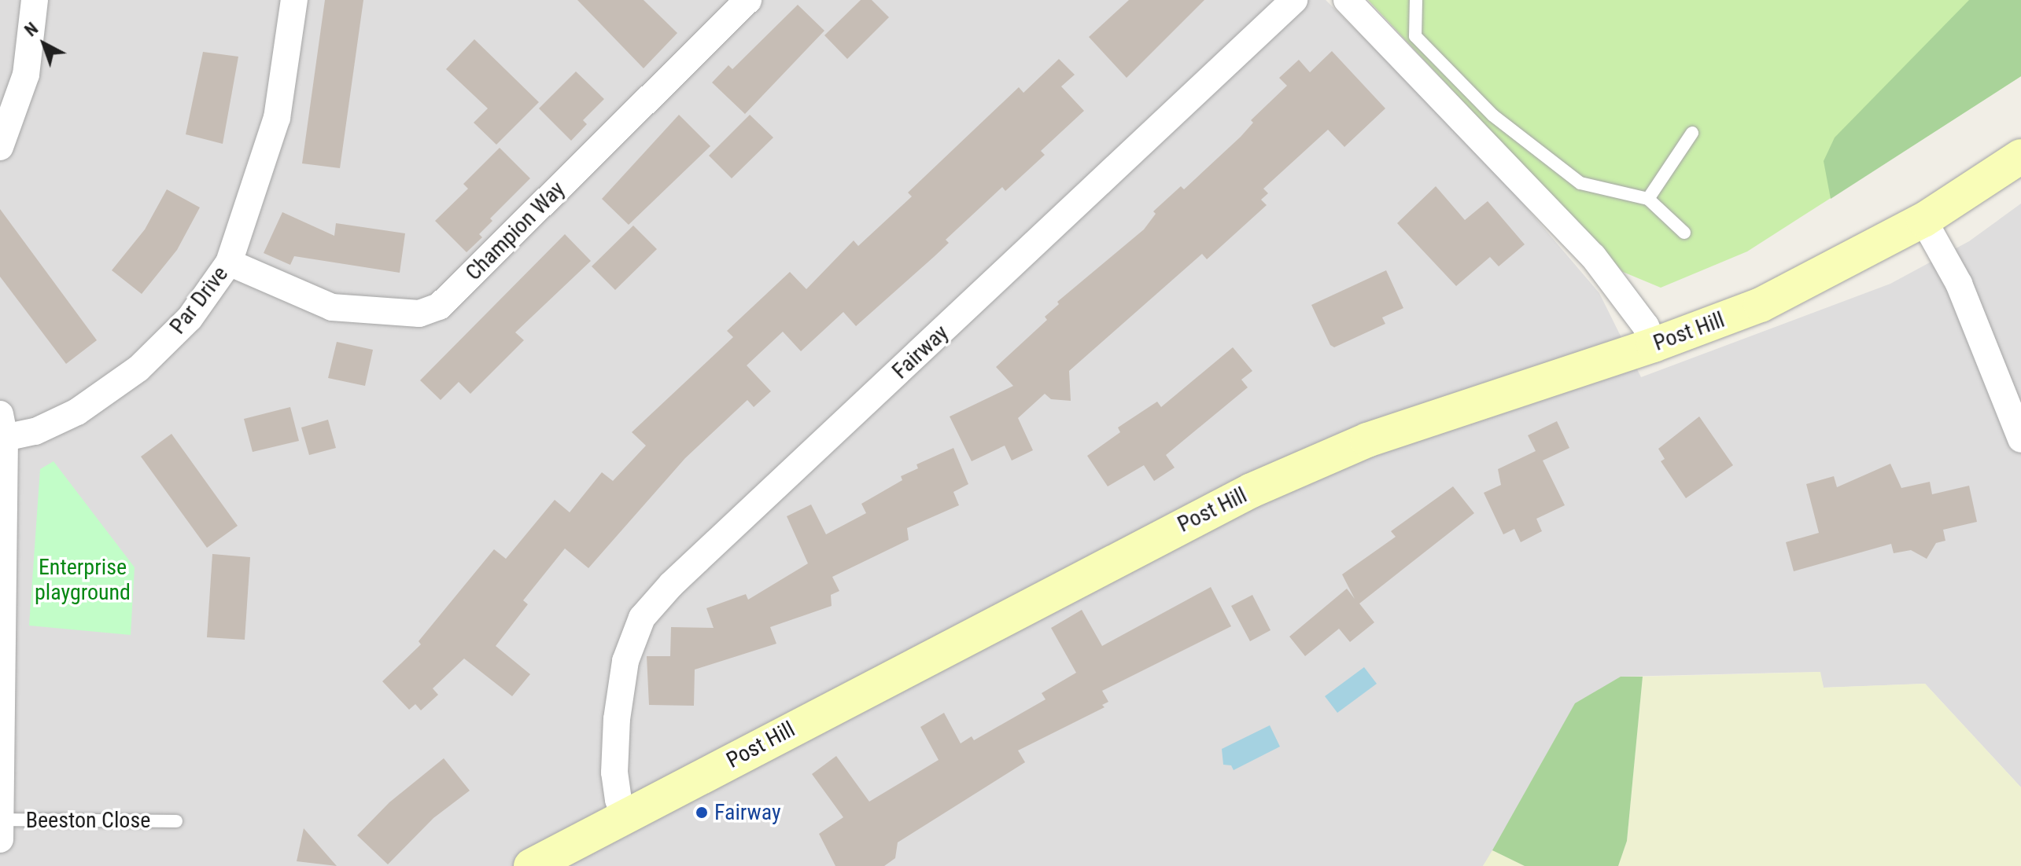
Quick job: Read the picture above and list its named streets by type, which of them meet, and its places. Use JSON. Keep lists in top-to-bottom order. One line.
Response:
{"streets":{"street":["Champion Way","Par Drive","Post Hill","Fairway"],"lane":["Beeston Close"]},"crossings":[["Champion Way","Par Drive"],["Post Hill","Fairway"]],"parks":["Enterprise playground"],"places":["Fairway"],"north":"top left"}
